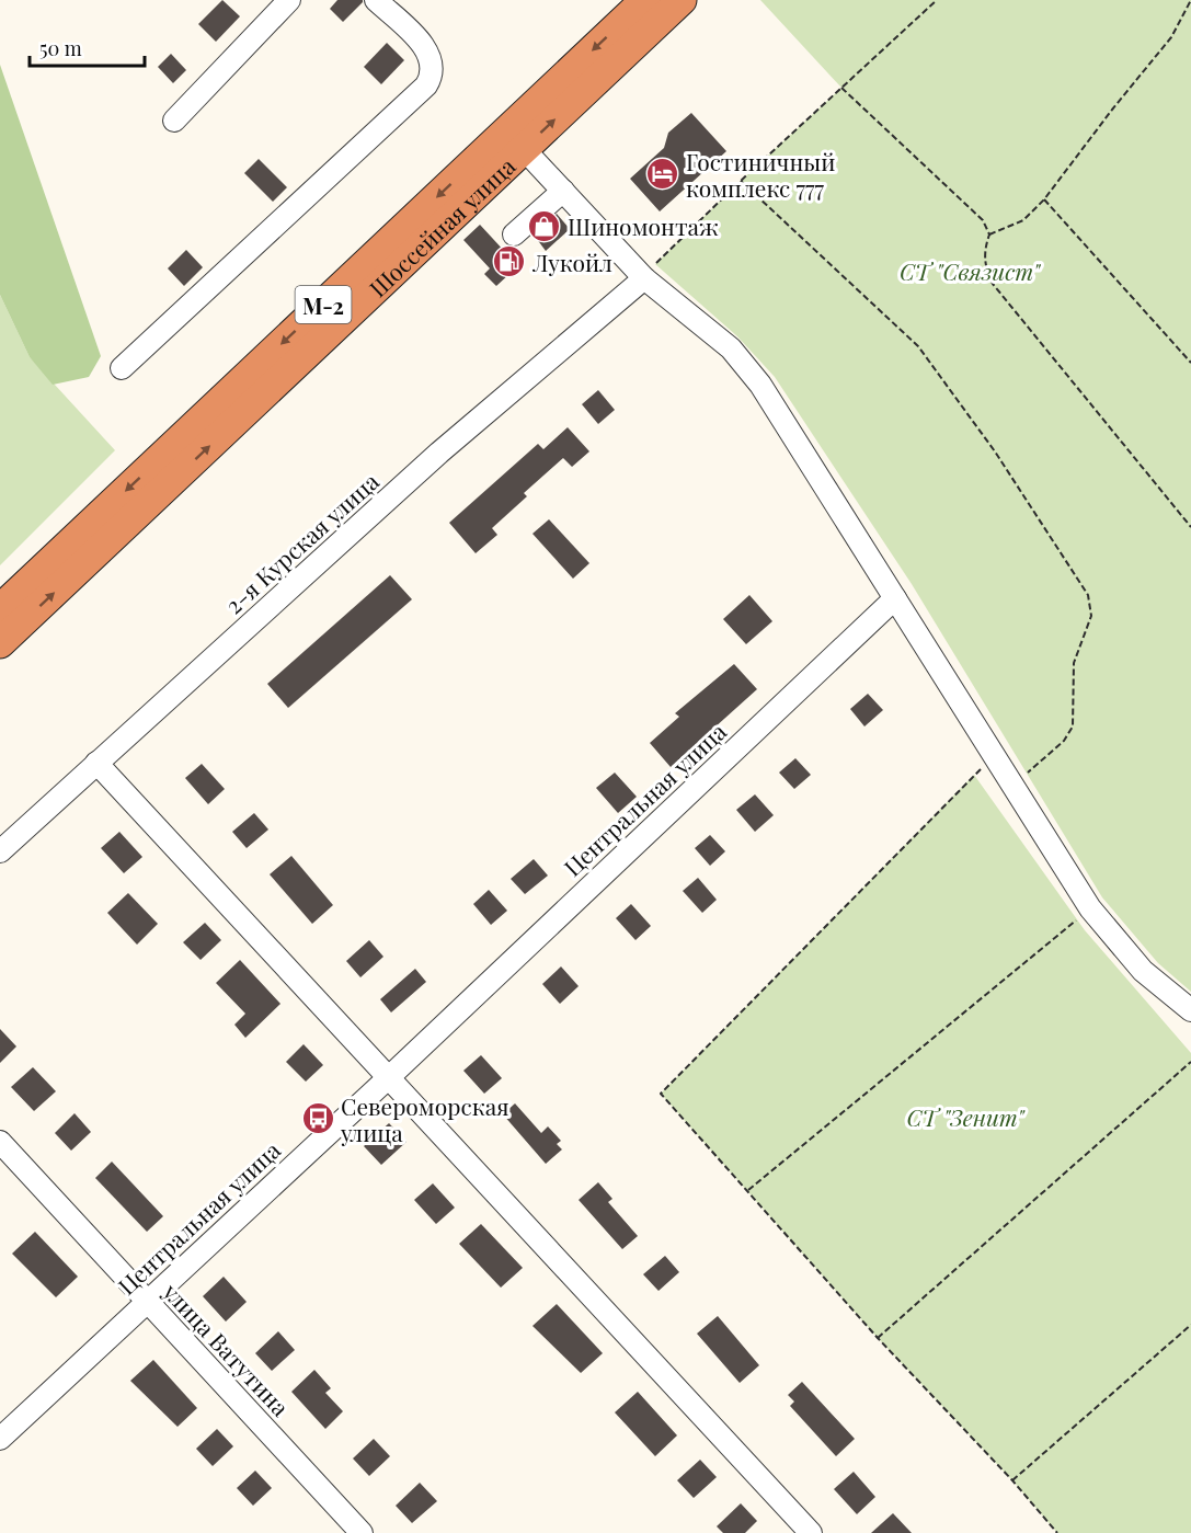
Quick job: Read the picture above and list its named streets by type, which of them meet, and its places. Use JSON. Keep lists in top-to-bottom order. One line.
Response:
{"streets":{"highway":["Шоссейная улица","М-2"],"street":["2-я Курская улица","Центральная улица","улица Ватутина"]},"crossings":[["Центральная улица","улица Ватутина"]],"parks":["СТ \"Связист\"","СТ \"Зенит\""],"places":{"hotel":["Гостиничный комплекс 777"],"shop":["Шиномонтаж"],"fuel station":["Лукойл"],"bus stop":["Североморская улица"]},"scale_bar":"50 m"}
